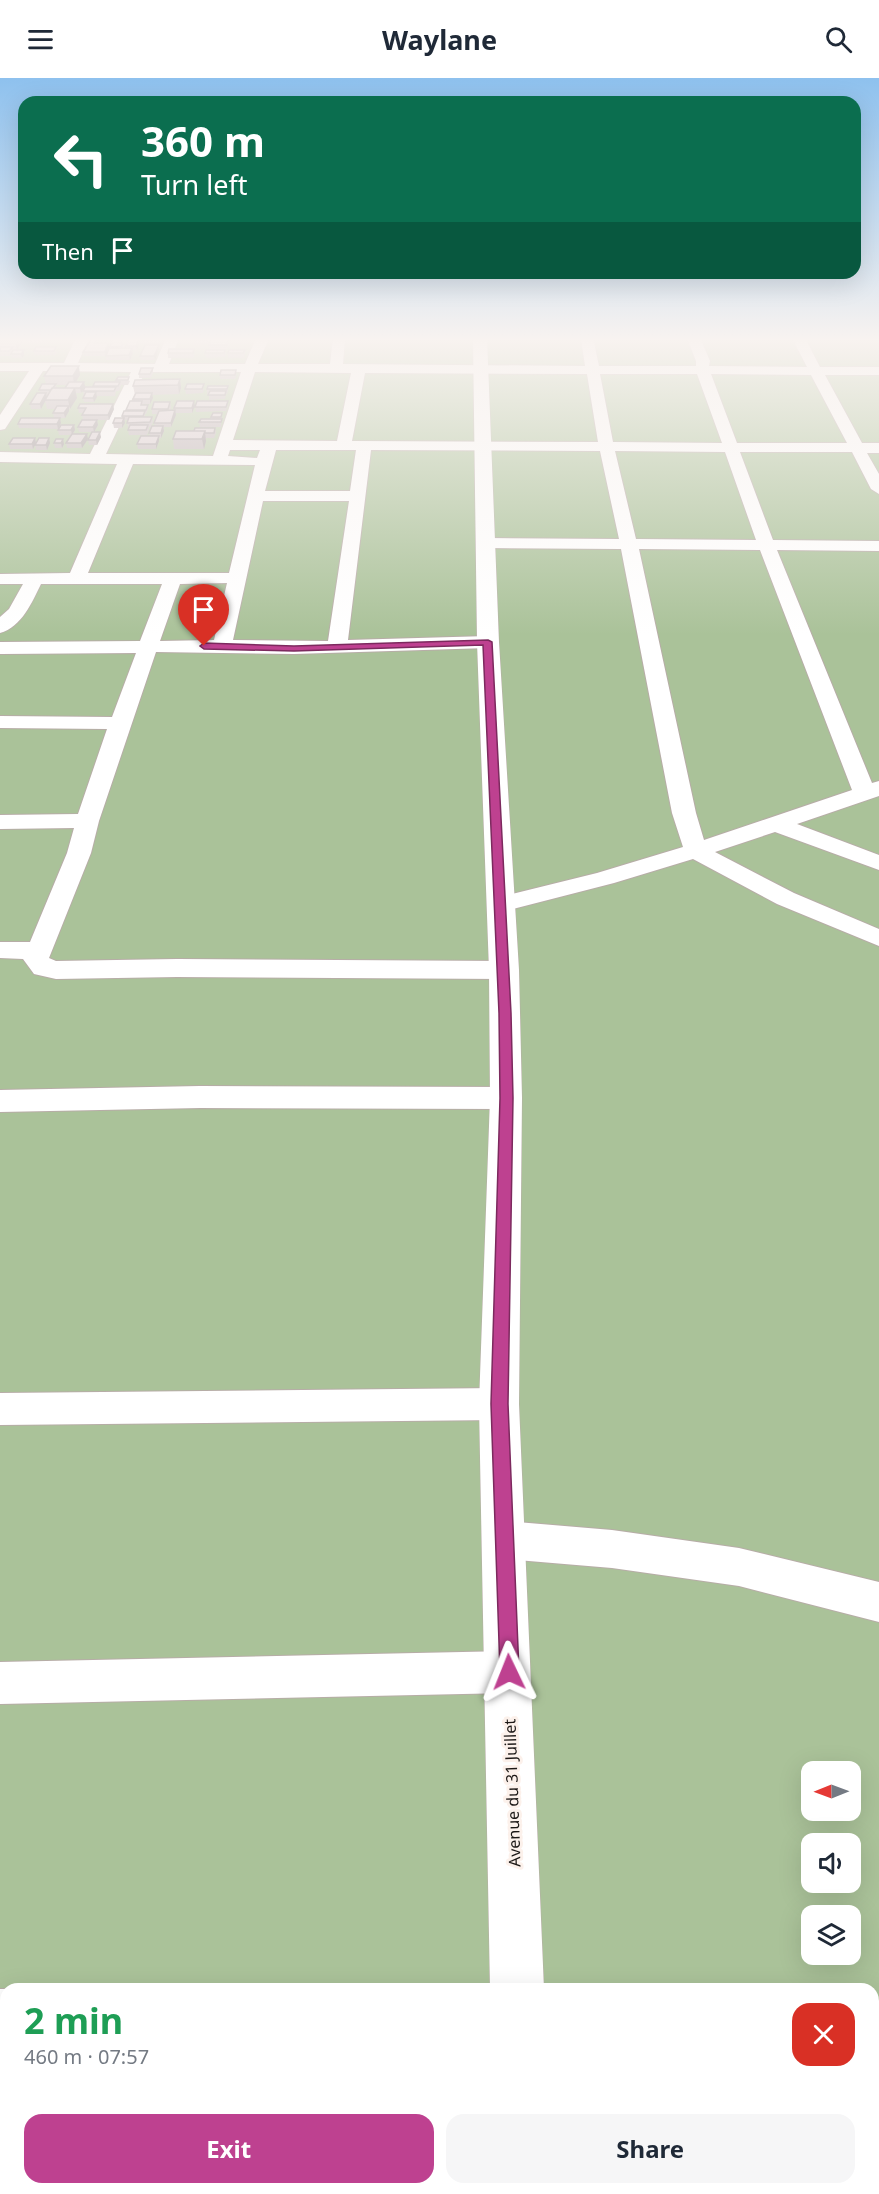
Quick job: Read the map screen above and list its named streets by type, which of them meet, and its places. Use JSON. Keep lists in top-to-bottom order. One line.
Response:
{"streets":{"street":["Avenue du 31 Juillet"]},"north":"left","page":{"header":"Waylane","turn":["360 m","Turn left"],"then":"Then","heading":["2 min","460 m · 07:57"],"buttons":["Exit","Share"]}}
